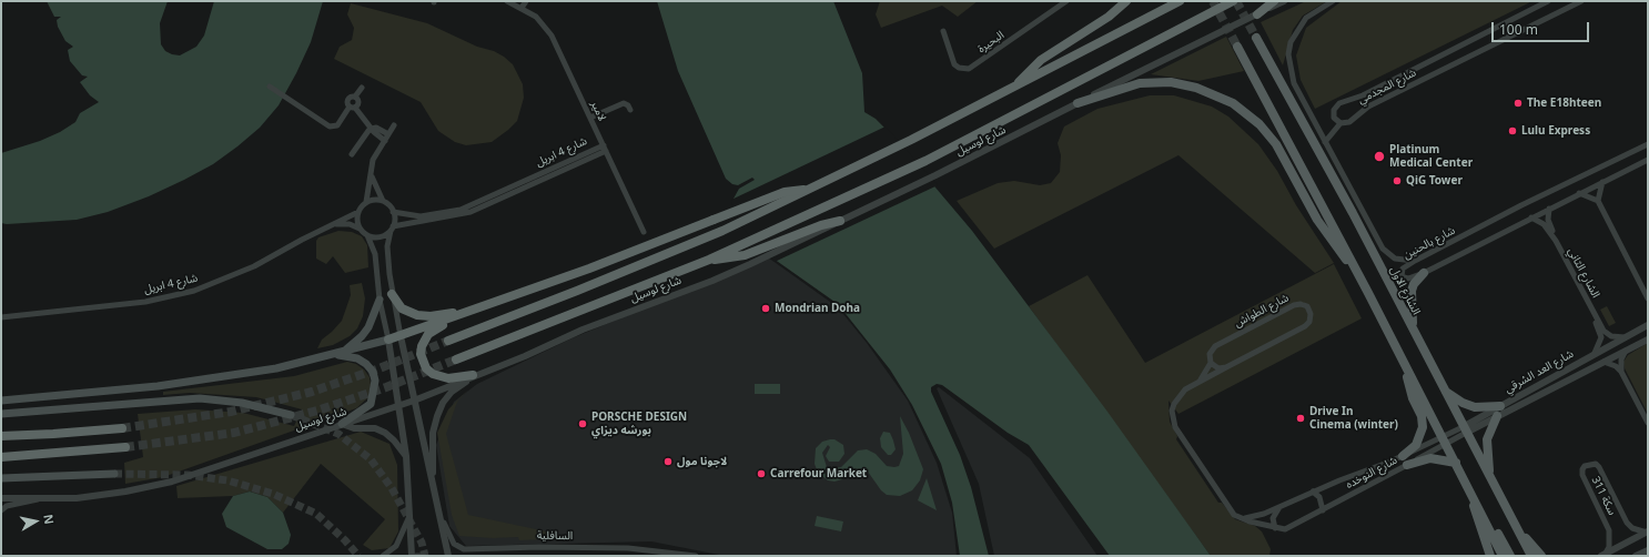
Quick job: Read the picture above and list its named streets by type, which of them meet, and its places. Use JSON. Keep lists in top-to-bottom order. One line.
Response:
{"streets":{"highway":["شارع لوسيل"],"main road":["الشارع الاول"],"street":["البحيرة","شارع المجدمي","لامير","شارع 4 ابريل","شارع بالحنين","الشارع الثاني","شارع الطواش","شارع العد الشرقي","شارع النوخده","سكة 311","السافلية"]},"crossings":[["لامير","شارع 4 ابريل"],["شارع لوسيل","السافلية"],["شارع بالحنين","الشارع الثاني"],["شارع بالحنين","الشارع الاول"],["الشارع الثاني","شارع العد الشرقي"],["الشارع الاول","شارع العد الشرقي"],["شارع الطواش","شارع النوخده"],["شارع العد الشرقي","شارع النوخده"]],"places":["The E18hteen","Lulu Express","Platinum Medical Center","QiG Tower","Mondrian Doha","Drive In Cinema (winter)","PORSCHE DESIGN بورشه ديزاي","لاجونا مول","Carrefour Market"],"scale_bar":"100 m","north":"right"}
